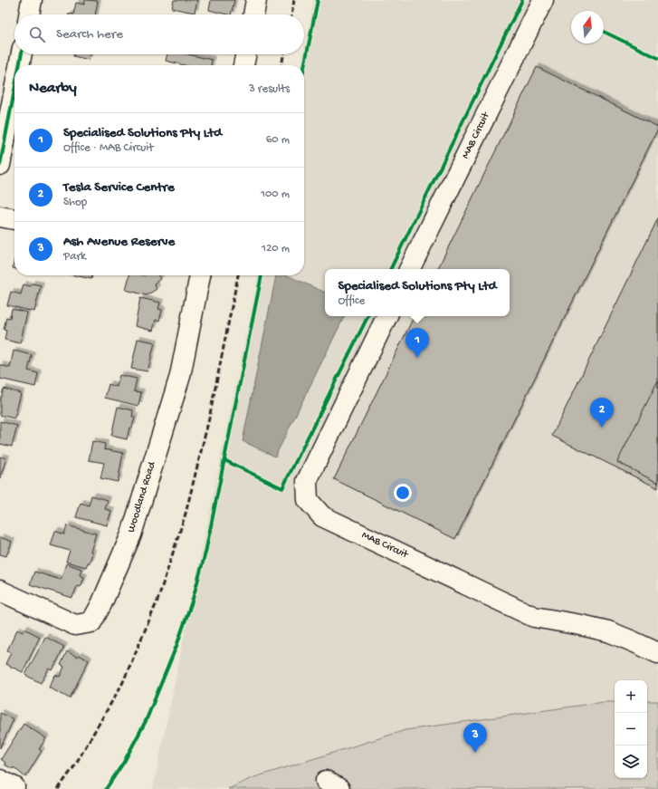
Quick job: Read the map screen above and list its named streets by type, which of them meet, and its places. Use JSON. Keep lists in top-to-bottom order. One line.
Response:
{"streets":{"street":["MAB Circuit","Woodland Road"]},"north":"top","page":{"search":"Search here","heading":["Nearby","3 results"],"list":[{"mark":"1","name":"Specialised Solutions Pty Ltd","note":"Office · MAB Circuit","value":"60 m"},{"mark":"2","name":"Tesla Service Centre","note":"Shop","value":"100 m"},{"mark":"3","name":"Ash Avenue Reserve","note":"Park","value":"120 m"}],"popup":["Specialised Solutions Pty Ltd","Office"],"pins":["1","2","3"],"map_buttons":["+","−"]}}
